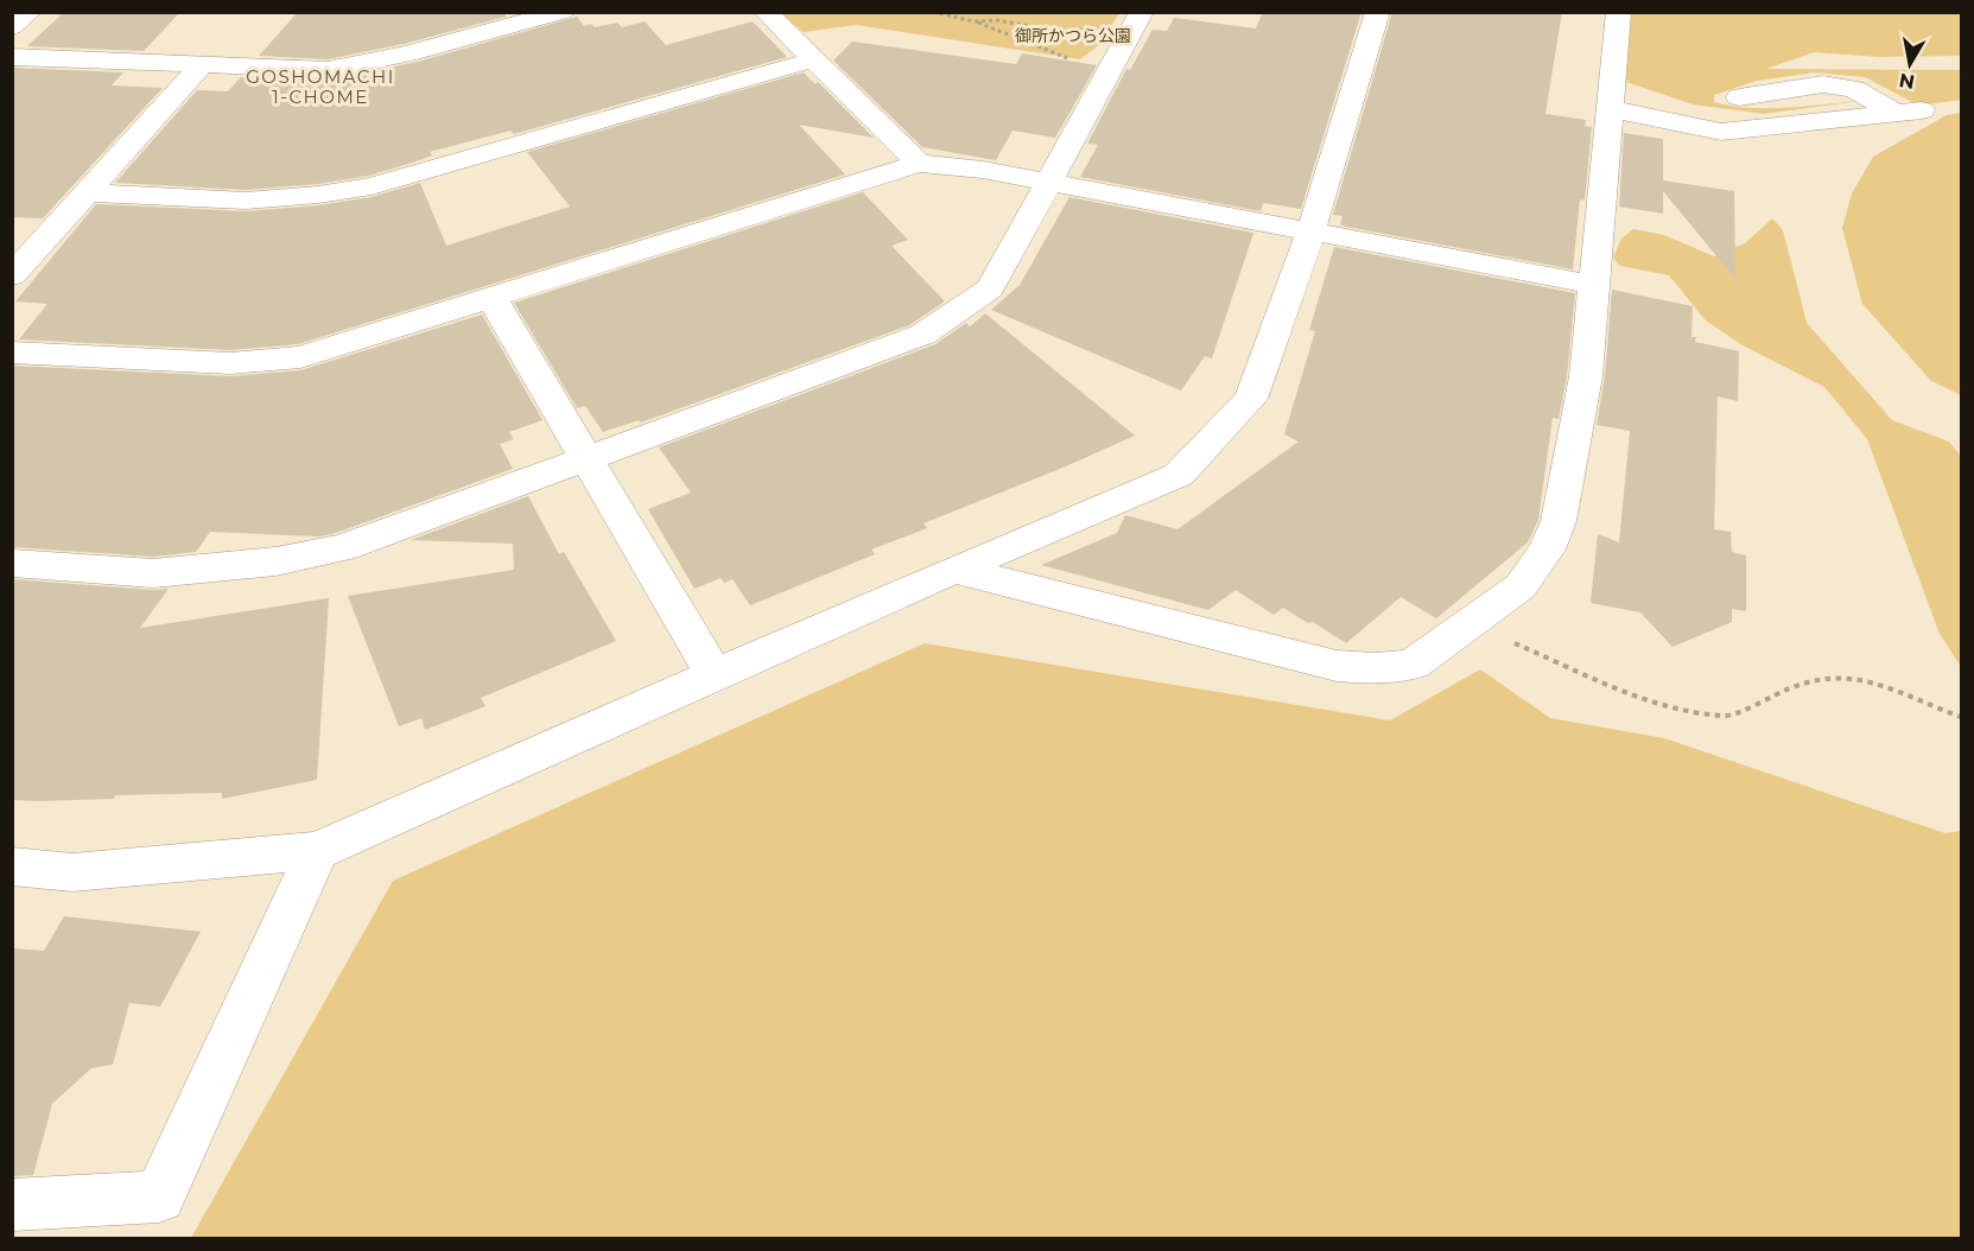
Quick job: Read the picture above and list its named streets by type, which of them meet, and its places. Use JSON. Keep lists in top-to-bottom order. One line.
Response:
{"districts":["GOSHOMACHI 1-CHOME"],"parks":["御所かつら公園"],"north":"bottom"}
